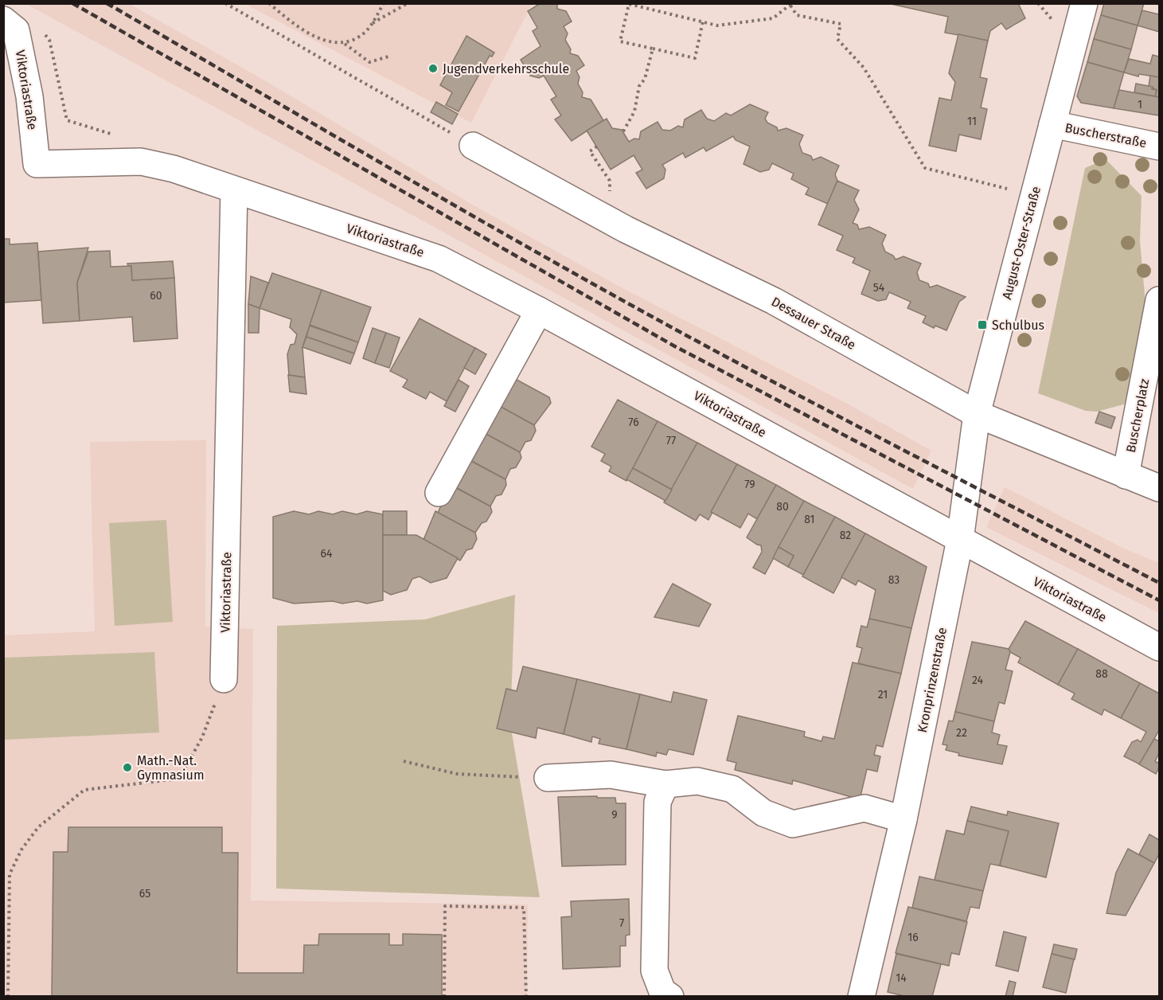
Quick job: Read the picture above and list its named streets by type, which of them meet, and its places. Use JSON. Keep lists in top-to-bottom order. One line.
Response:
{"streets":{"street":["Viktoriastraße","Buscherstraße","August-Oster-Straße","Dessauer Straße","Buscherplatz","Kronprinzenstraße"]},"crossings":[["Viktoriastraße","August-Oster-Straße"],["Viktoriastraße","Kronprinzenstraße"],["Buscherstraße","August-Oster-Straße"],["August-Oster-Straße","Dessauer Straße"],["August-Oster-Straße","Kronprinzenstraße"],["Dessauer Straße","Buscherplatz"]],"places":{"other":["Jugendverkehrsschule","Math.-Nat. Gymnasium"],"transit":["Schulbus"]},"house_numbers":["1","11","54","60","76","77","79","80","81","82","64","83","88","24","21","22","9","65","7","16","14"]}
